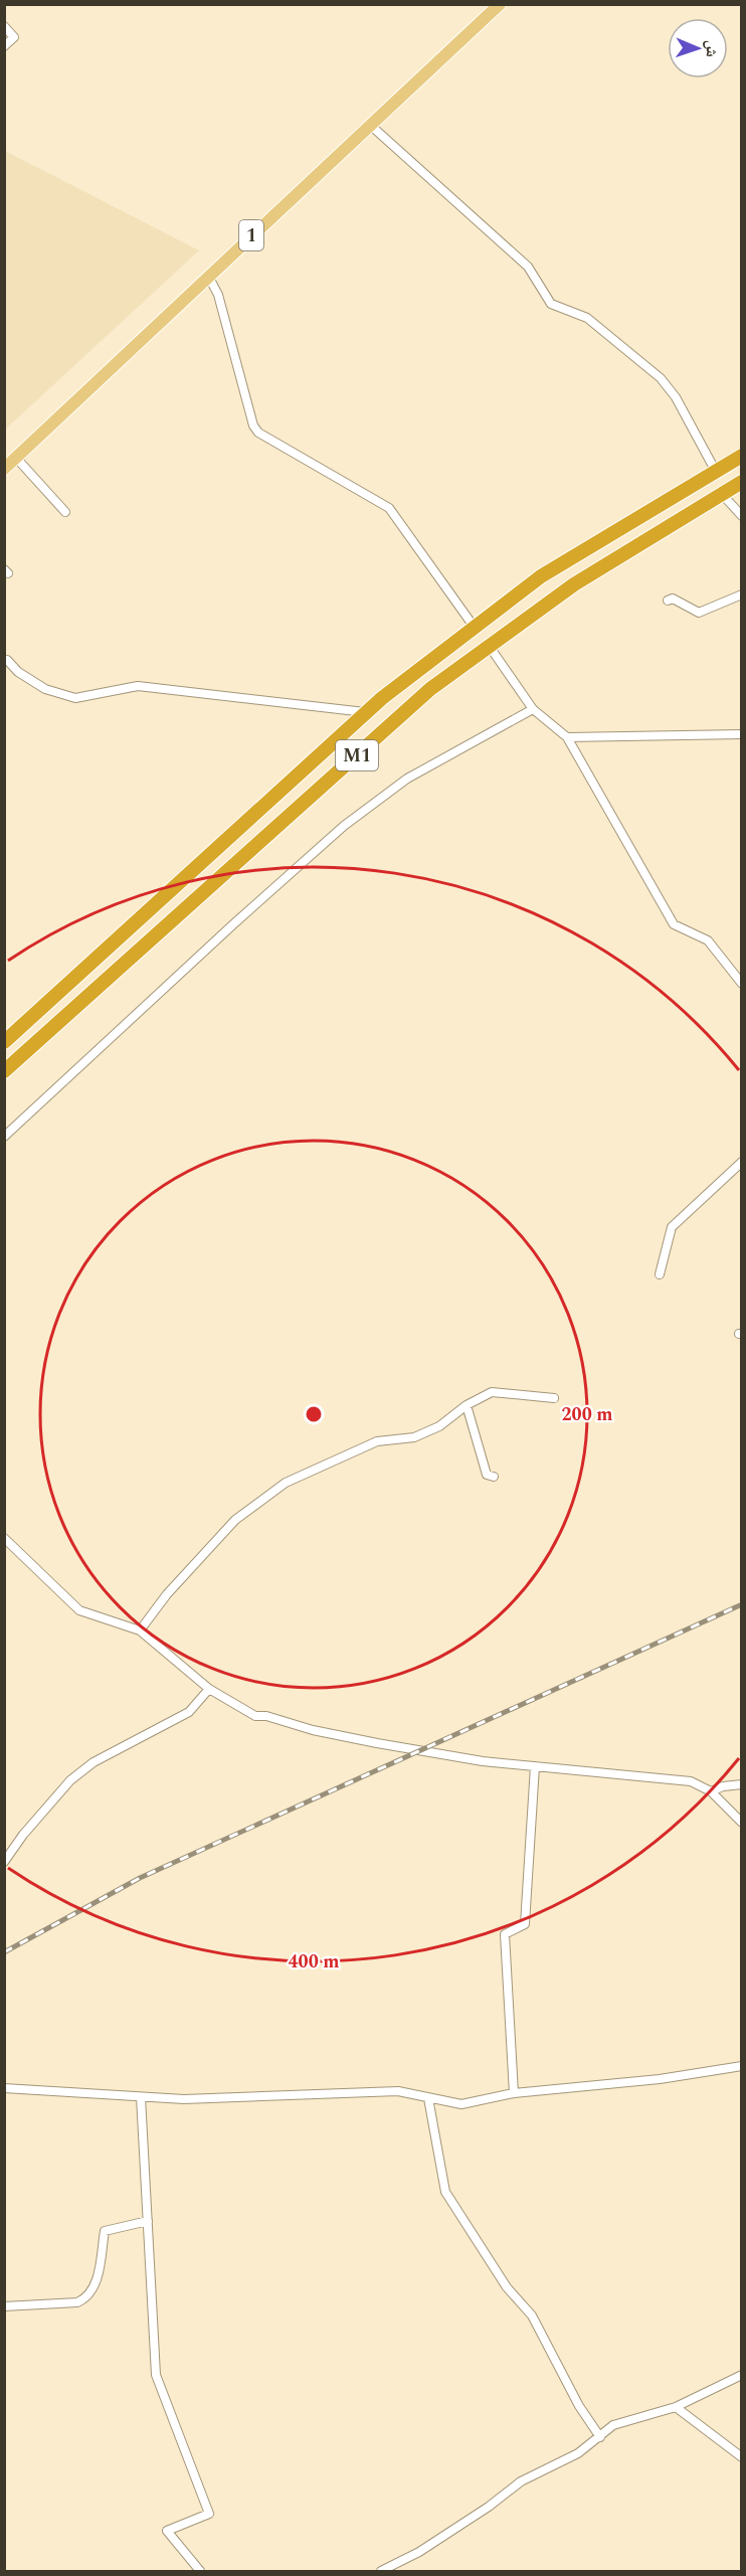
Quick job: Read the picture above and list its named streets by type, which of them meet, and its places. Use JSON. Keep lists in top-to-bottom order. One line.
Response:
{"streets":{"highway":["M1"],"main road":["1"]},"north":"right","rings":["200 m","400 m"]}
